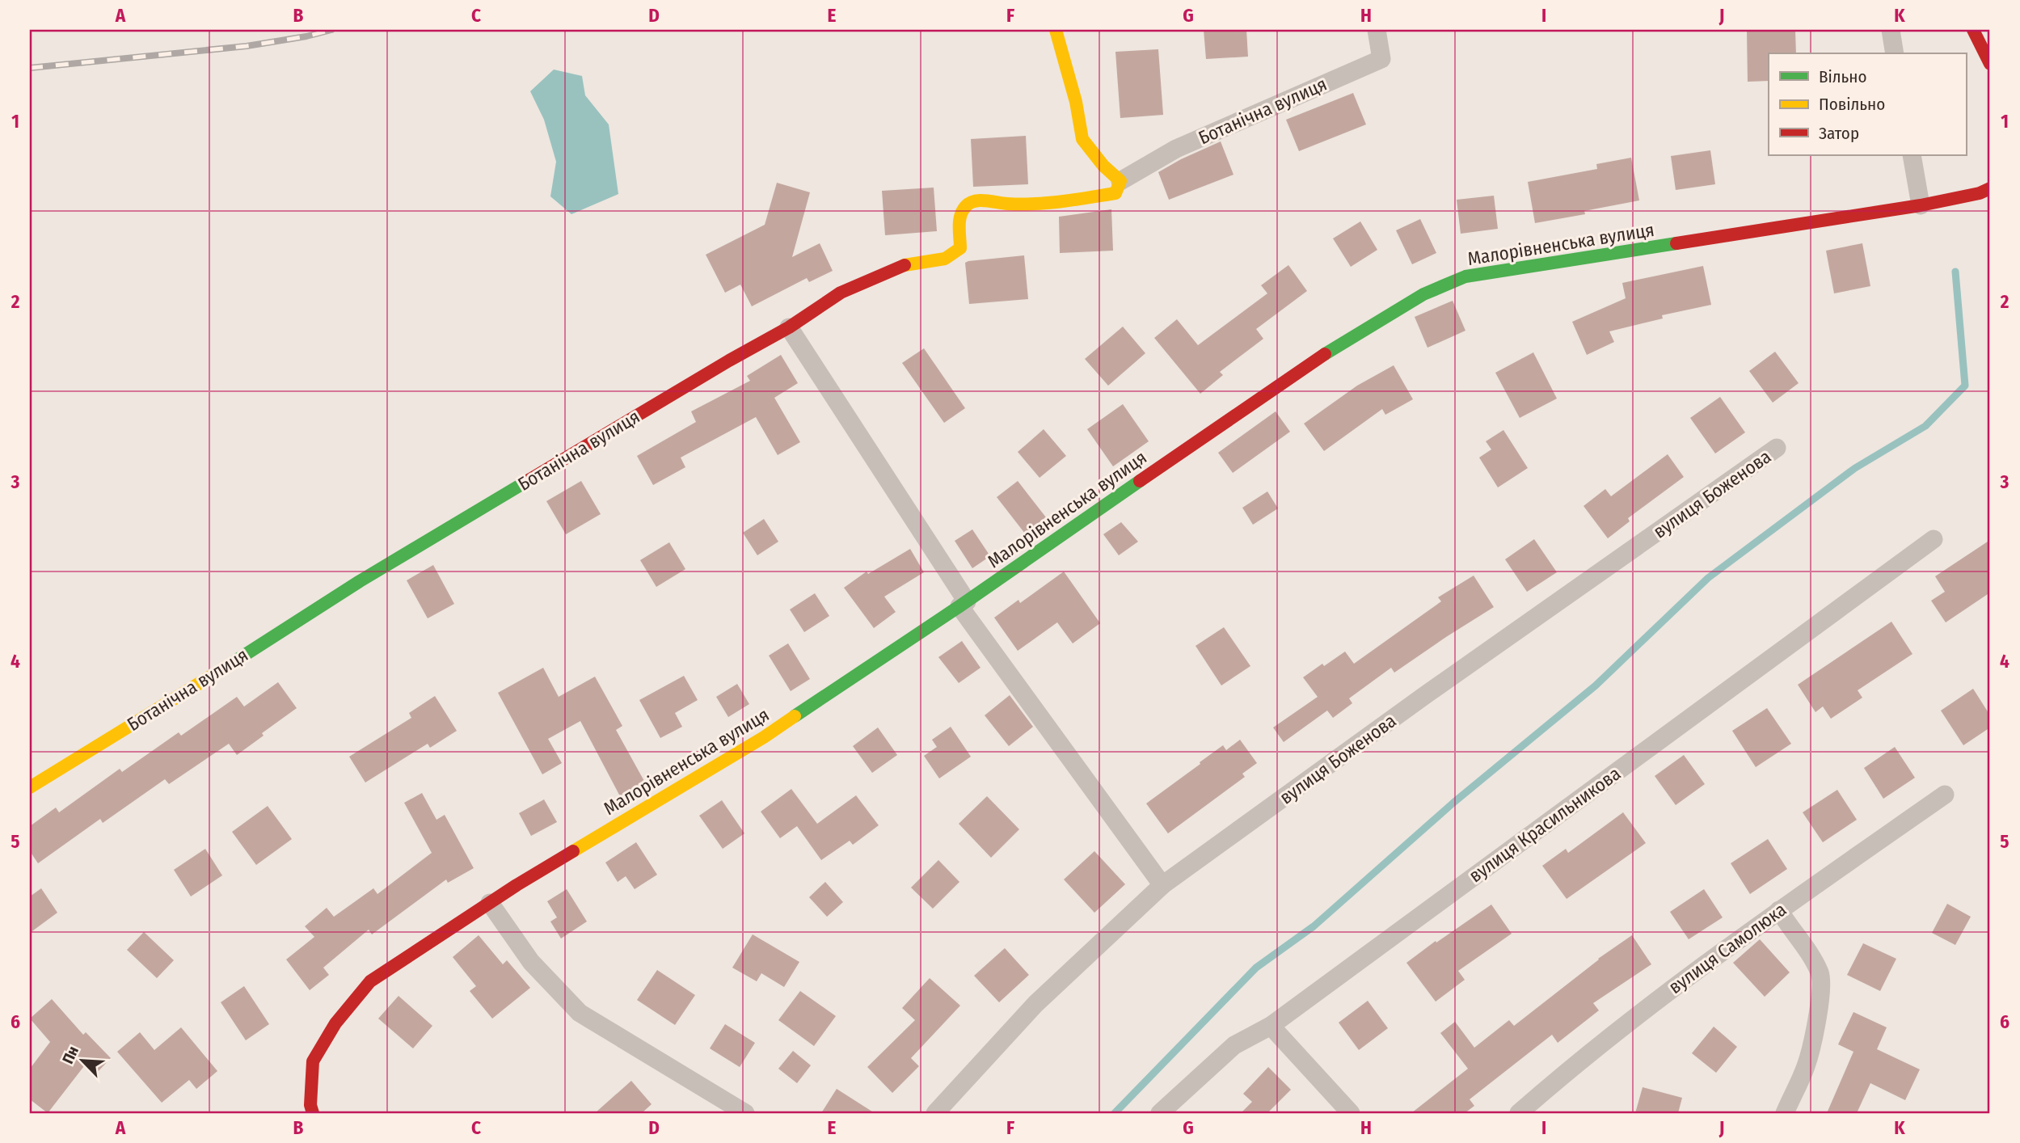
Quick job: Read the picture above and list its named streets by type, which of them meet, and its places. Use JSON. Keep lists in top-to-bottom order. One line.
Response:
{"streets":{"street":["Ботанічна вулиця","Малорівненська вулиця","вулиця Боженова","вулиця Красильникова","вулиця Самолюка"]},"legend":["Вільно","Повільно","Затор"],"north":"top left","grid":{"columns":["A","B","C","D","E","F","G","H","I","J","K"],"rows":["1","2","3","4","5","6"]}}
